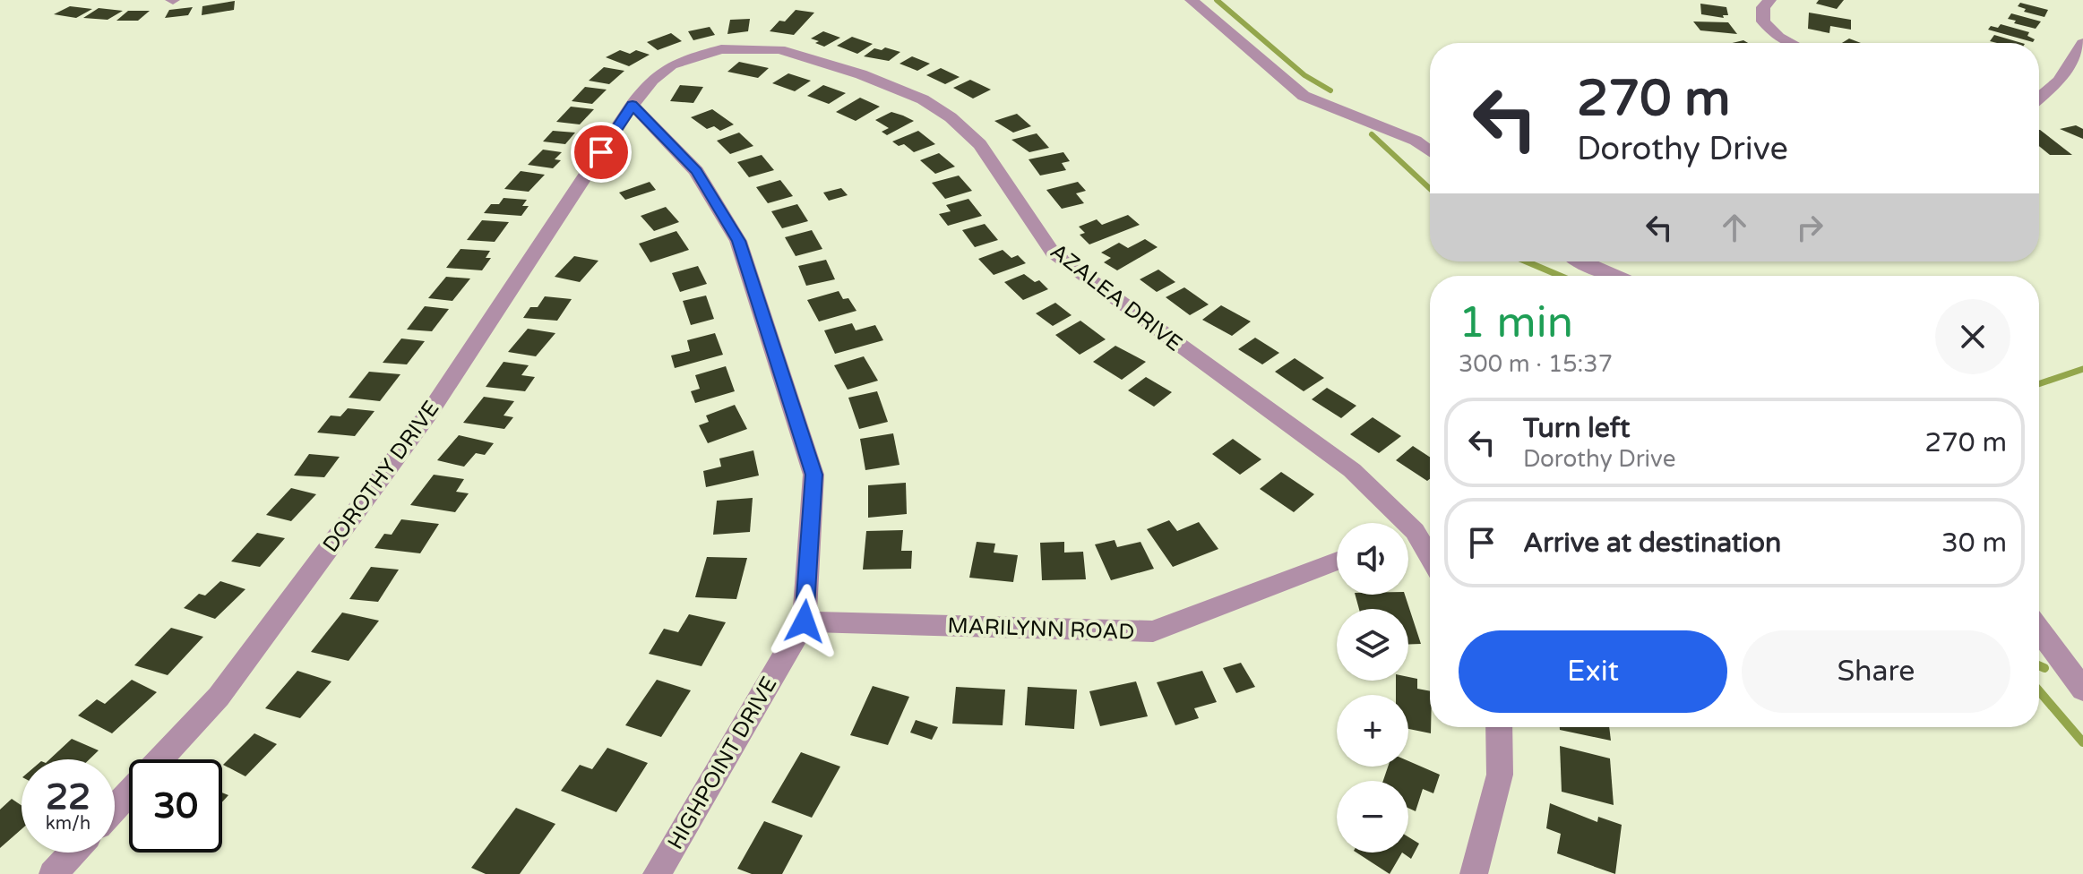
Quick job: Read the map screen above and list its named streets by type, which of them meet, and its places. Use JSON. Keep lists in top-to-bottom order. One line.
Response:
{"streets":{"street":["AZALEA DRIVE","DOROTHY DRIVE","MARILYNN ROAD","HIGHPOINT DRIVE"]},"crossings":[["AZALEA DRIVE","DOROTHY DRIVE"],["AZALEA DRIVE","HIGHPOINT DRIVE"],["DOROTHY DRIVE","HIGHPOINT DRIVE"],["MARILYNN ROAD","HIGHPOINT DRIVE"]],"page":{"turn":["270 m","Dorothy Drive"],"heading":["1 min","300 m · 15:37"],"list":[{"name":"Turn left","note":"Dorothy Drive","value":"270 m"},{"name":"Arrive at destination","value":"30 m"}],"map_buttons":["+","−"],"buttons":["Exit","Share"],"speed":"22 km/h","limit":"30"}}
